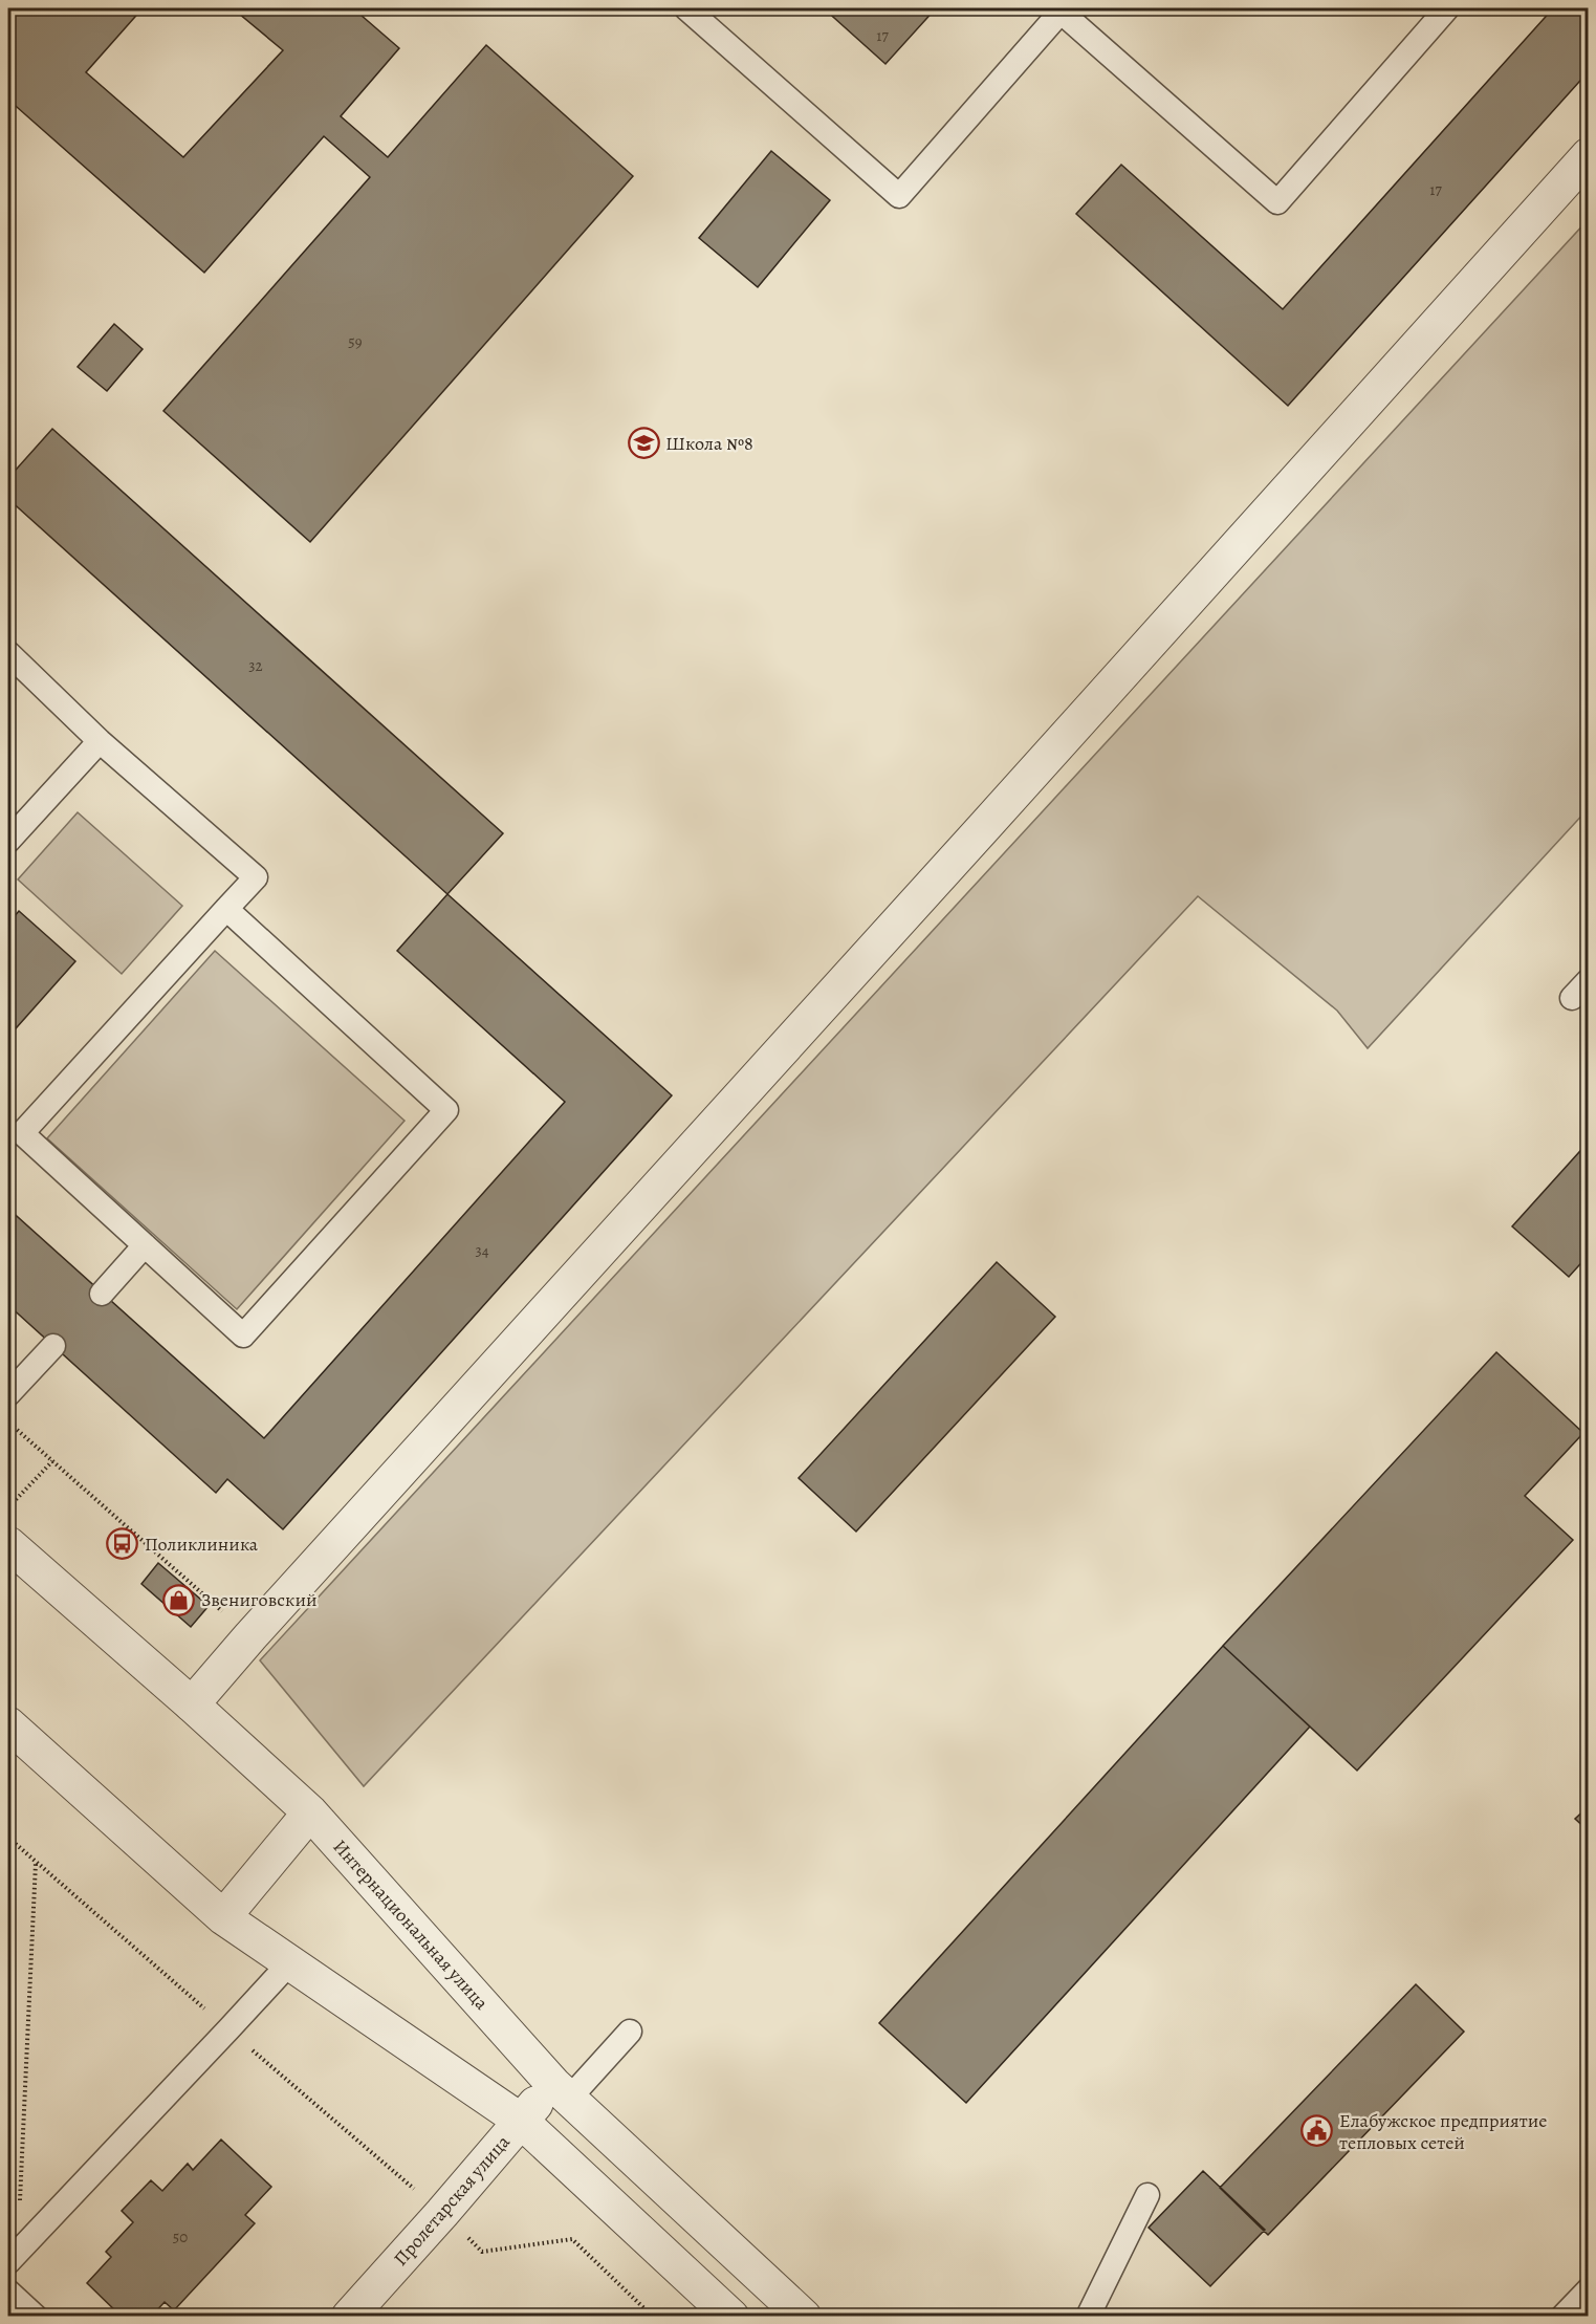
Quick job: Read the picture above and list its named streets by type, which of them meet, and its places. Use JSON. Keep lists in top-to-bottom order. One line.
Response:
{"streets":{"street":["Интернациональная улица","Пролетарская улица"]},"crossings":[["Интернациональная улица","Пролетарская улица"]],"places":{"school or university":["Школа №8"],"bus stop":["Поликлиника"],"shop":["Звениговский"],"public building":["Елабужское предприятие тепловых сетей"]},"house_numbers":["17","17","59","32","34","50"]}
